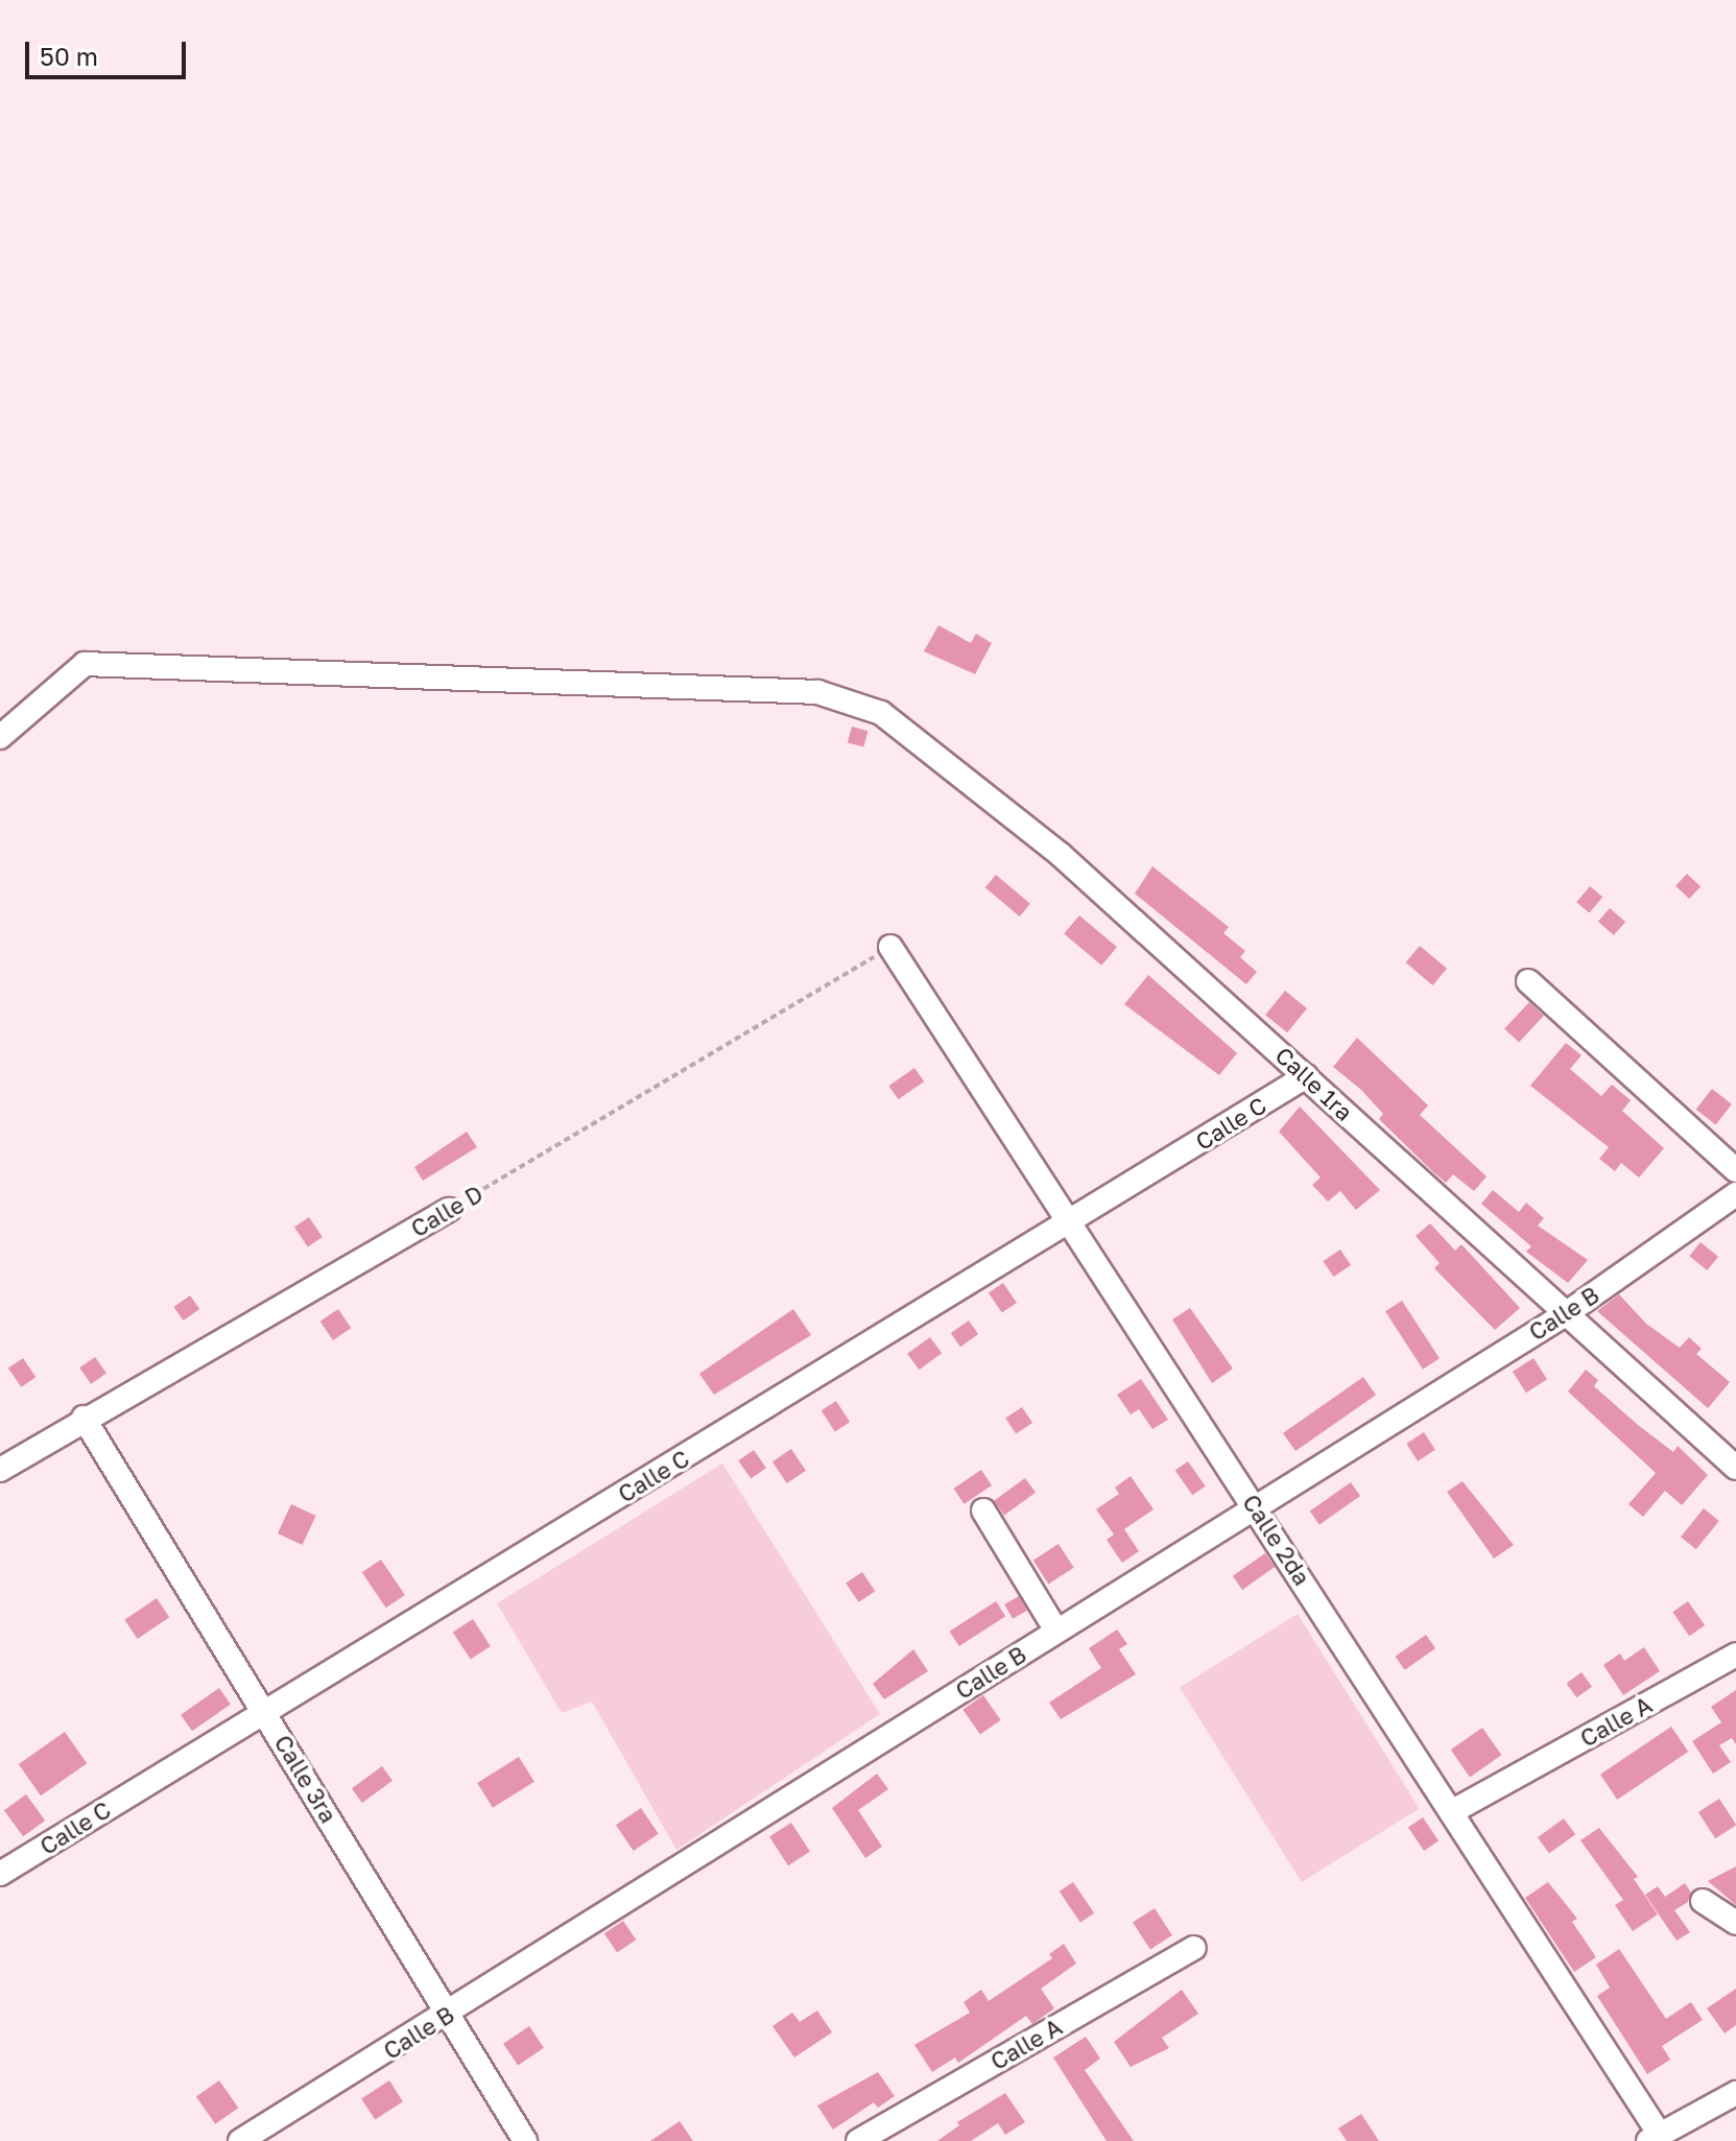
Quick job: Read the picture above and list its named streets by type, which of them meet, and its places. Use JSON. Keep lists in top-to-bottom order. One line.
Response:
{"streets":{"street":["Calle 1ra","Calle C","Calle D","Calle B","Calle 2da","Calle A","Calle 3ra"]},"crossings":[["Calle 1ra","Calle C"],["Calle 1ra","Calle B"],["Calle C","Calle 2da"],["Calle C","Calle 3ra"],["Calle D","Calle 2da"],["Calle D","Calle 3ra"],["Calle B","Calle 2da"],["Calle B","Calle 3ra"],["Calle 2da","Calle A"]],"scale_bar":"50 m"}
